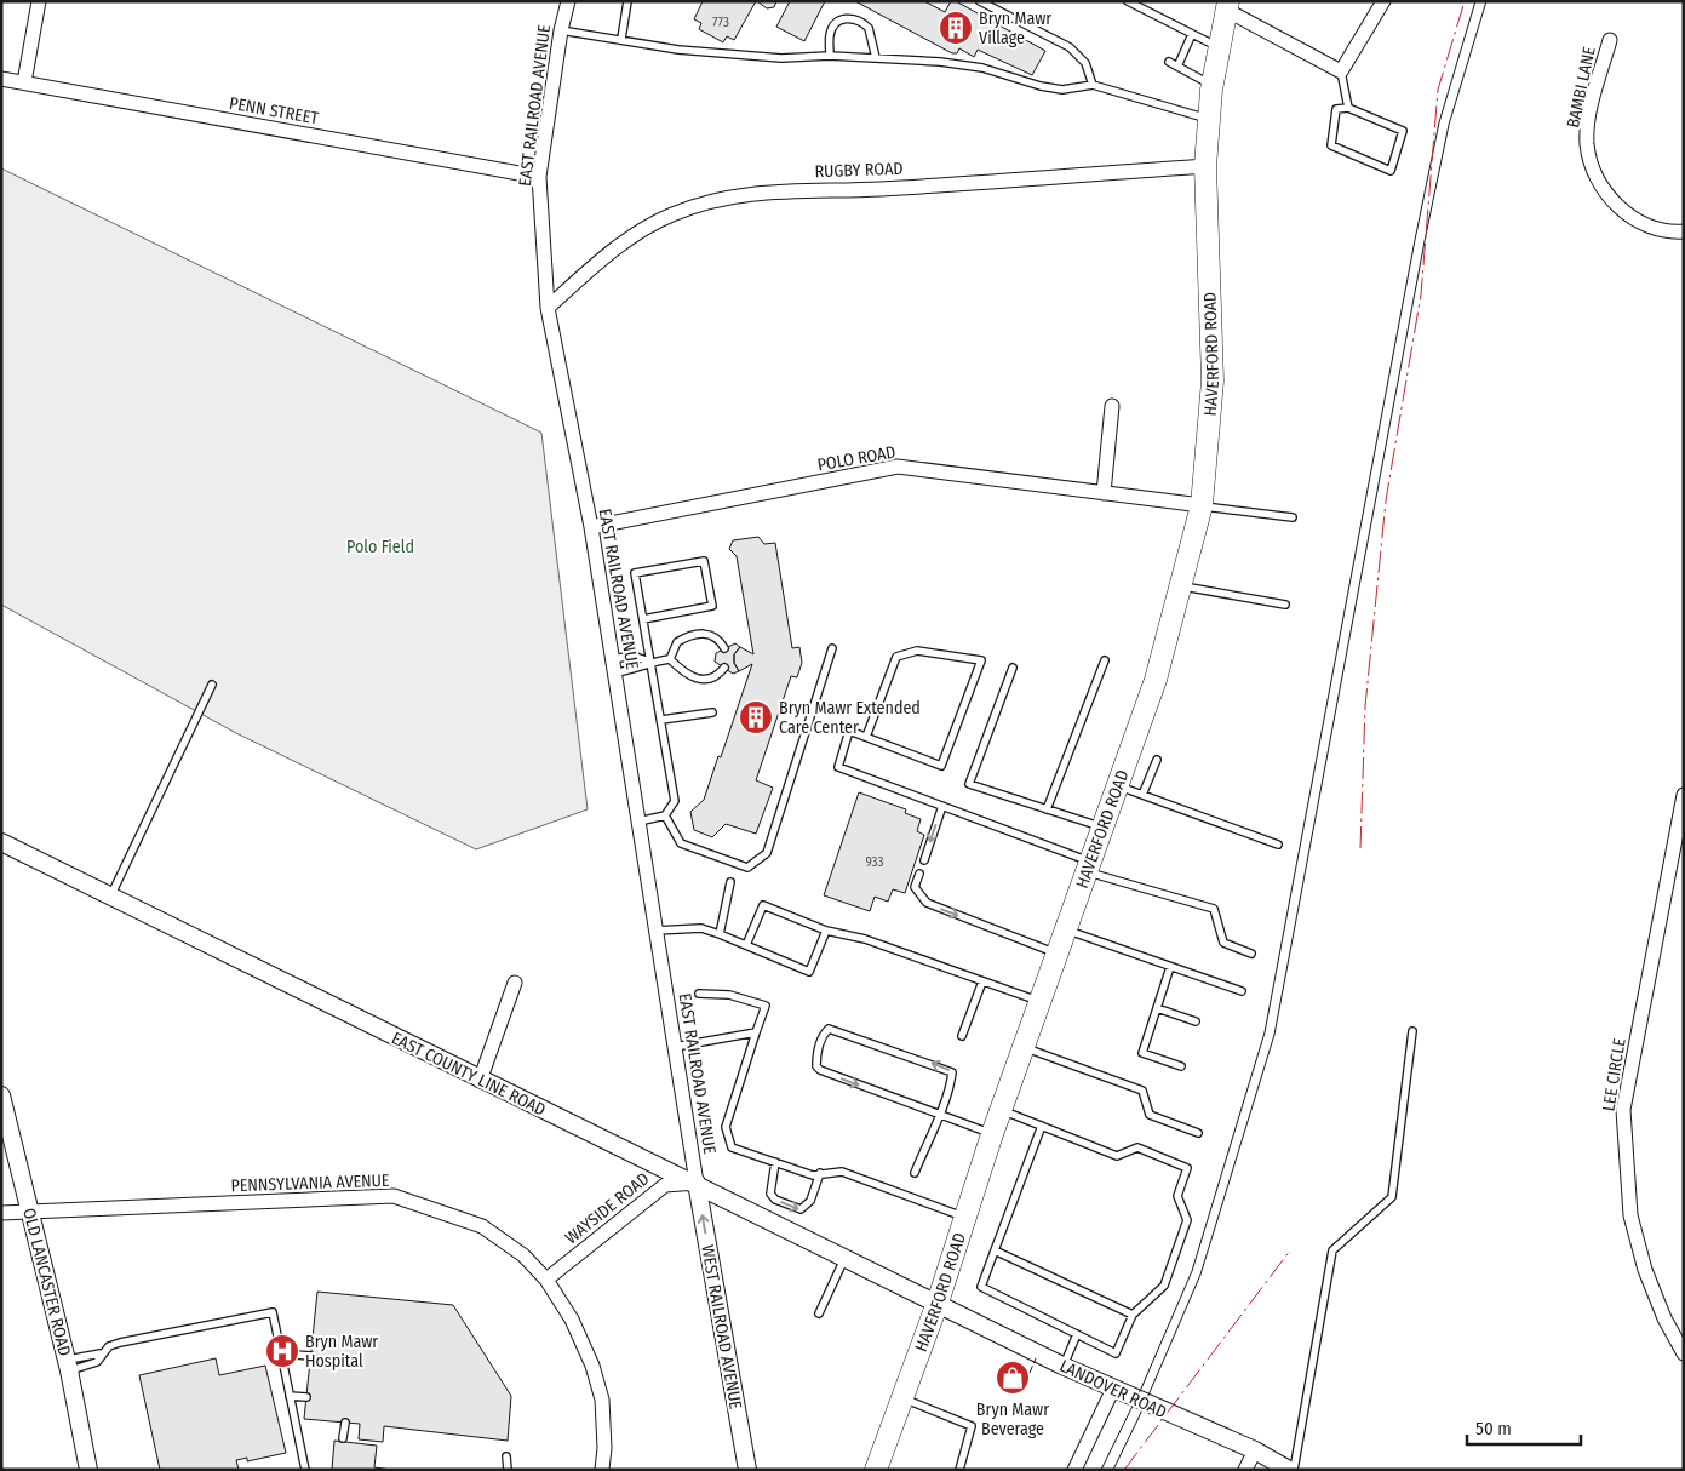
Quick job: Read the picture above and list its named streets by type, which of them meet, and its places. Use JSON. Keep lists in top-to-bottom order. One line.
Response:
{"streets":{"main road":["HAVERFORD ROAD"],"street":["BAMBI LANE","EAST RAILROAD AVENUE","PENN STREET","RUGBY ROAD","POLO ROAD","EAST COUNTY LINE ROAD","LEE CIRCLE","PENNSYLVANIA AVENUE","WAYSIDE ROAD","OLD LANCASTER ROAD","WEST RAILROAD AVENUE","LANDOVER ROAD"]},"crossings":[["EAST RAILROAD AVENUE","PENN STREET"],["EAST RAILROAD AVENUE","RUGBY ROAD"],["EAST RAILROAD AVENUE","POLO ROAD"],["EAST RAILROAD AVENUE","EAST COUNTY LINE ROAD"],["EAST RAILROAD AVENUE","WAYSIDE ROAD"],["EAST RAILROAD AVENUE","WEST RAILROAD AVENUE"],["RUGBY ROAD","HAVERFORD ROAD"],["HAVERFORD ROAD","POLO ROAD"],["HAVERFORD ROAD","EAST COUNTY LINE ROAD"],["HAVERFORD ROAD","LANDOVER ROAD"],["EAST COUNTY LINE ROAD","WAYSIDE ROAD"],["EAST COUNTY LINE ROAD","WEST RAILROAD AVENUE"],["EAST COUNTY LINE ROAD","LANDOVER ROAD"],["PENNSYLVANIA AVENUE","WAYSIDE ROAD"],["PENNSYLVANIA AVENUE","OLD LANCASTER ROAD"],["WAYSIDE ROAD","WEST RAILROAD AVENUE"]],"one_way":["WEST RAILROAD AVENUE"],"parks":["Polo Field"],"places":{"building":["Bryn Mawr Village","Bryn Mawr Extended Care Center"],"hospital":["Bryn Mawr Hospital"],"shop":["Bryn Mawr Beverage"]},"house_numbers":["773","933"],"scale_bar":"50 m"}
